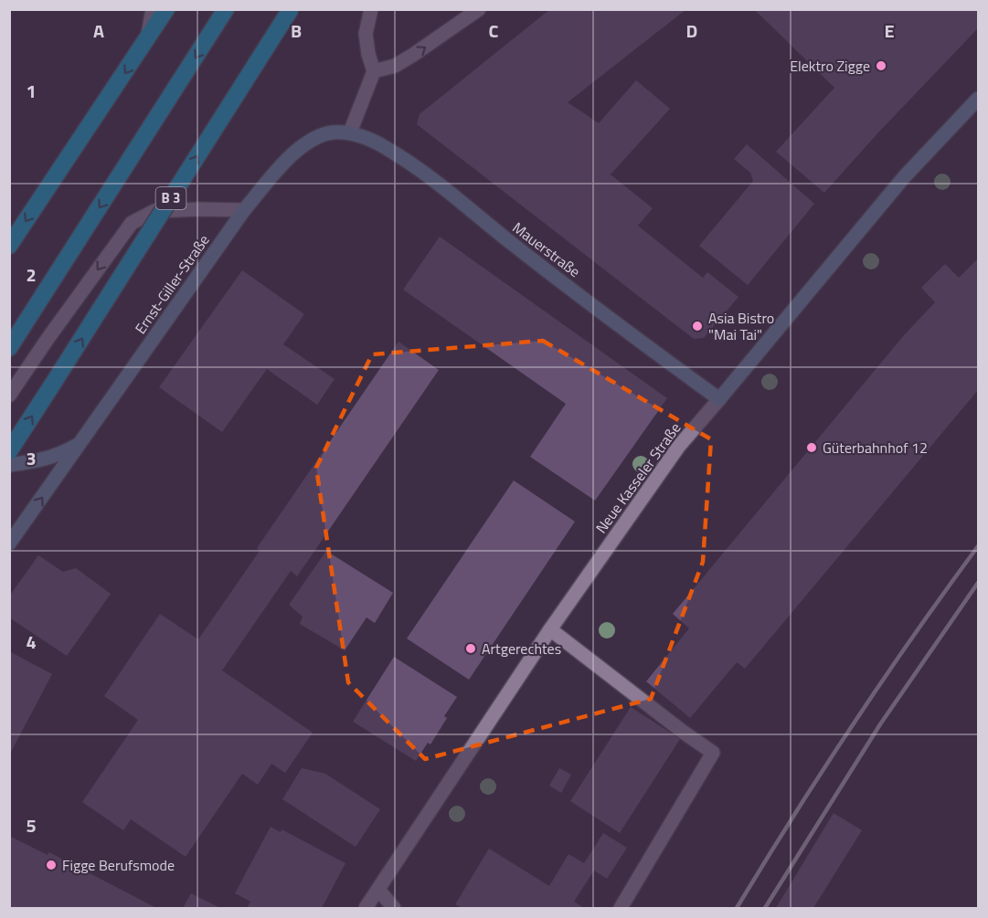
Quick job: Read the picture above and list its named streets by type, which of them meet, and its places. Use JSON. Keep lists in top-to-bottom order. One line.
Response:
{"streets":{"highway":["B 3"],"main road":["Mauerstraße","Ernst-Giller-Straße","Neue Kasseler Straße"]},"crossings":[["Mauerstraße","Ernst-Giller-Straße"],["Mauerstraße","Neue Kasseler Straße"]],"places":["Elektro Zigge","Asia Bistro \"Mai Tai\"","Güterbahnhof 12","Artgerechtes","Figge Berufsmode"],"grid":{"columns":["A","B","C","D","E"],"rows":["1","2","3","4","5"]}}
